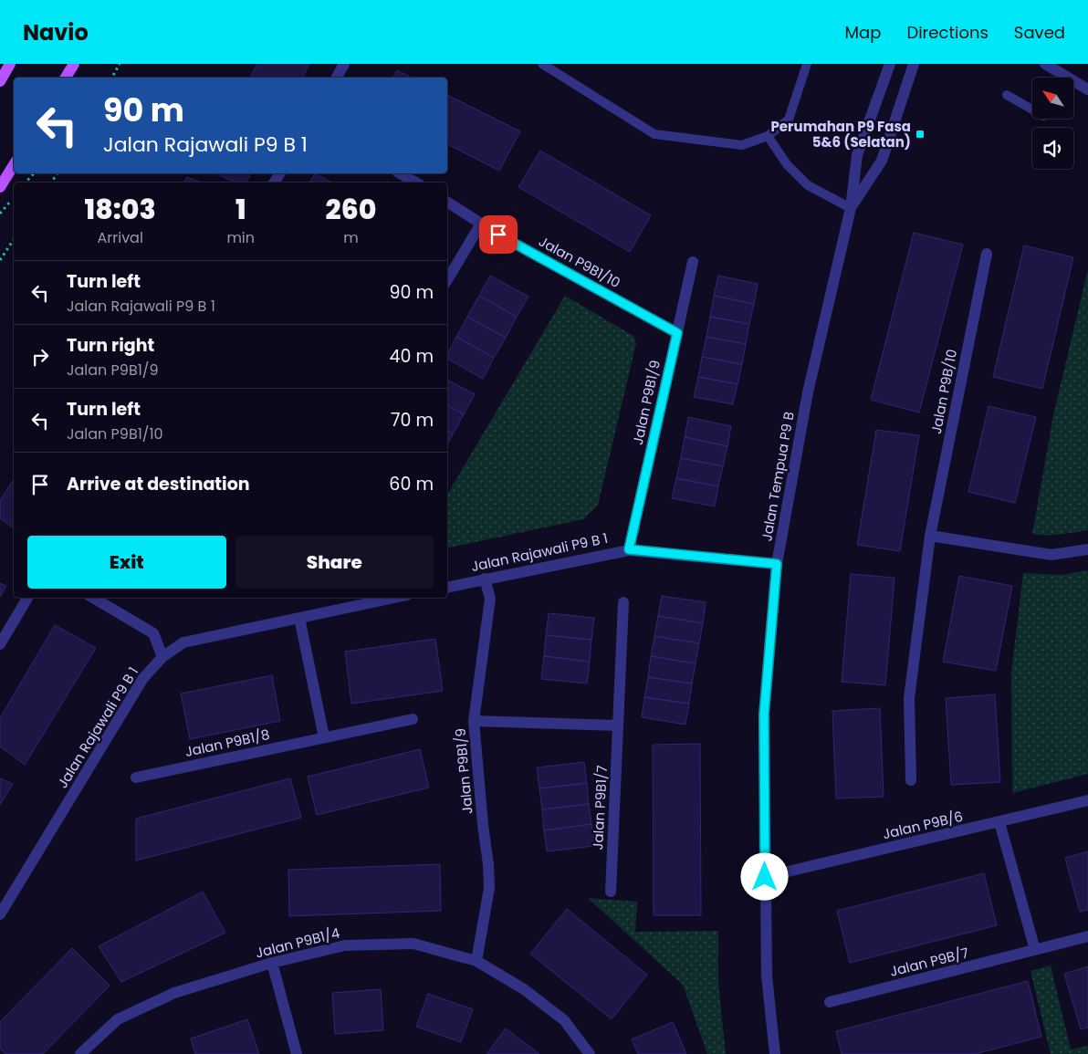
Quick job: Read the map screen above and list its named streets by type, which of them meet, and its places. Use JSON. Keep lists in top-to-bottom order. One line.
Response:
{"streets":{"street":["Jalan P9B1/10","Jalan P9B/10","Jalan P9B1/9","Jalan Tempua P9 B","Jalan Rajawali P9 B 1","Jalan P9B1/8","Jalan P9B1/7","Jalan P9B/6","Jalan P9B1/4","Jalan P9B/7"]},"crossings":[["Jalan P9B1/10","Jalan P9B1/9"],["Jalan P9B1/9","Jalan Rajawali P9 B 1"],["Jalan P9B1/9","Jalan P9B1/4"],["Jalan Tempua P9 B","Jalan Rajawali P9 B 1"],["Jalan Tempua P9 B","Jalan P9B/6"]],"places":{"transit":["Perumahan P9 Fasa 5&6 (Selatan)"]},"north":"top left","page":{"header":"Navio","nav":["Map","Directions","Saved"],"turn":["90 m","Jalan Rajawali P9 B 1"],"eta":["18:03","Arrival","1","min","260","m"],"list":[{"name":"Turn left","note":"Jalan Rajawali P9 B 1","value":"90 m"},{"name":"Turn right","note":"Jalan P9B1/9","value":"40 m"},{"name":"Turn left","note":"Jalan P9B1/10","value":"70 m"},{"name":"Arrive at destination","value":"60 m"}],"buttons":["Exit","Share"]}}
